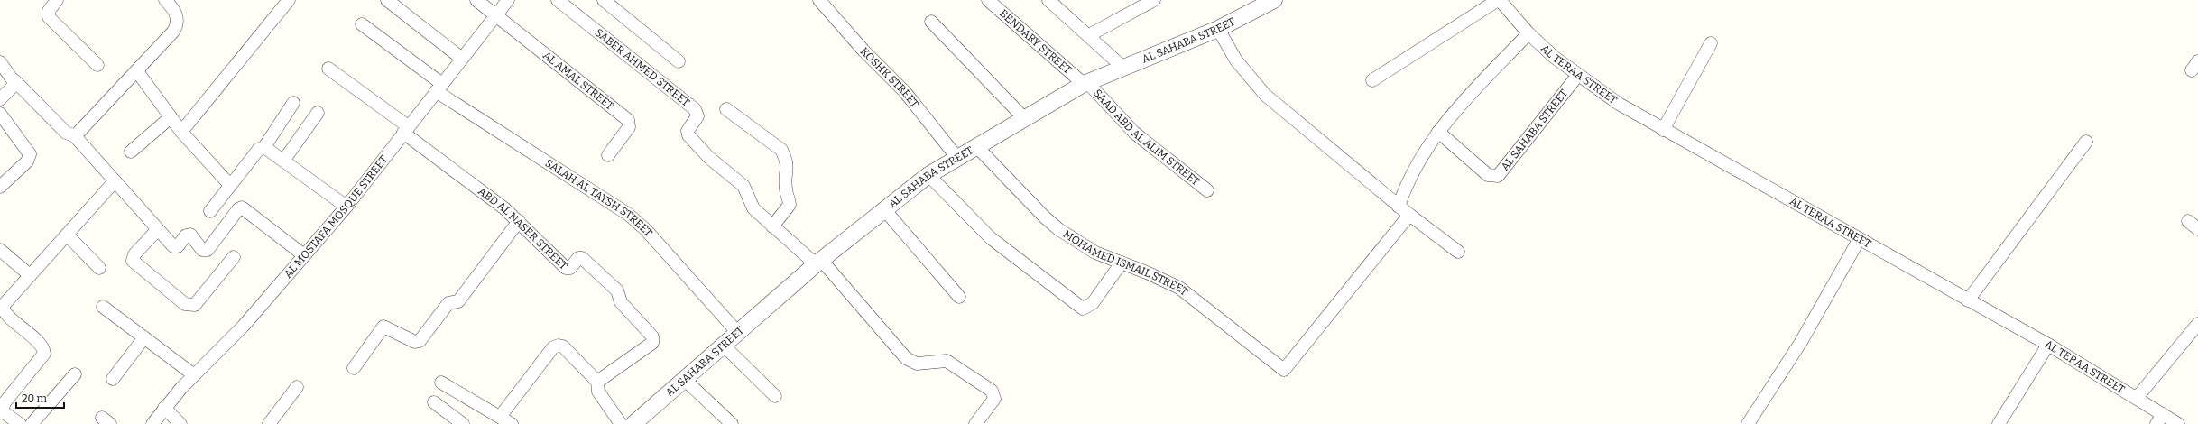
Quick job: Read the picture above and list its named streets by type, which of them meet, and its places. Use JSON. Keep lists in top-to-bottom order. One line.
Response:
{"streets":{"street":["AL SAHABA STREET","BENDARY STREET","SABER AHMED STREET","AL TERAA STREET","KOSHK STREET","AL AMAL STREET","SAAD ABD AL ALIM STREET","SALAH AL TAYSH STREET","AL MOSTAFA MOSQUE STREET","ABD AL NASER STREET","MOHAMED ISMAIL STREET"]},"crossings":[["AL SAHABA STREET","BENDARY STREET"],["AL SAHABA STREET","SABER AHMED STREET"],["AL SAHABA STREET","AL TERAA STREET"],["AL SAHABA STREET","KOSHK STREET"],["AL SAHABA STREET","SAAD ABD AL ALIM STREET"],["AL SAHABA STREET","SALAH AL TAYSH STREET"],["AL SAHABA STREET","MOHAMED ISMAIL STREET"],["BENDARY STREET","SAAD ABD AL ALIM STREET"],["AL AMAL STREET","AL MOSTAFA MOSQUE STREET"],["SALAH AL TAYSH STREET","AL MOSTAFA MOSQUE STREET"],["AL MOSTAFA MOSQUE STREET","ABD AL NASER STREET"]],"scale_bar":"20 m"}
